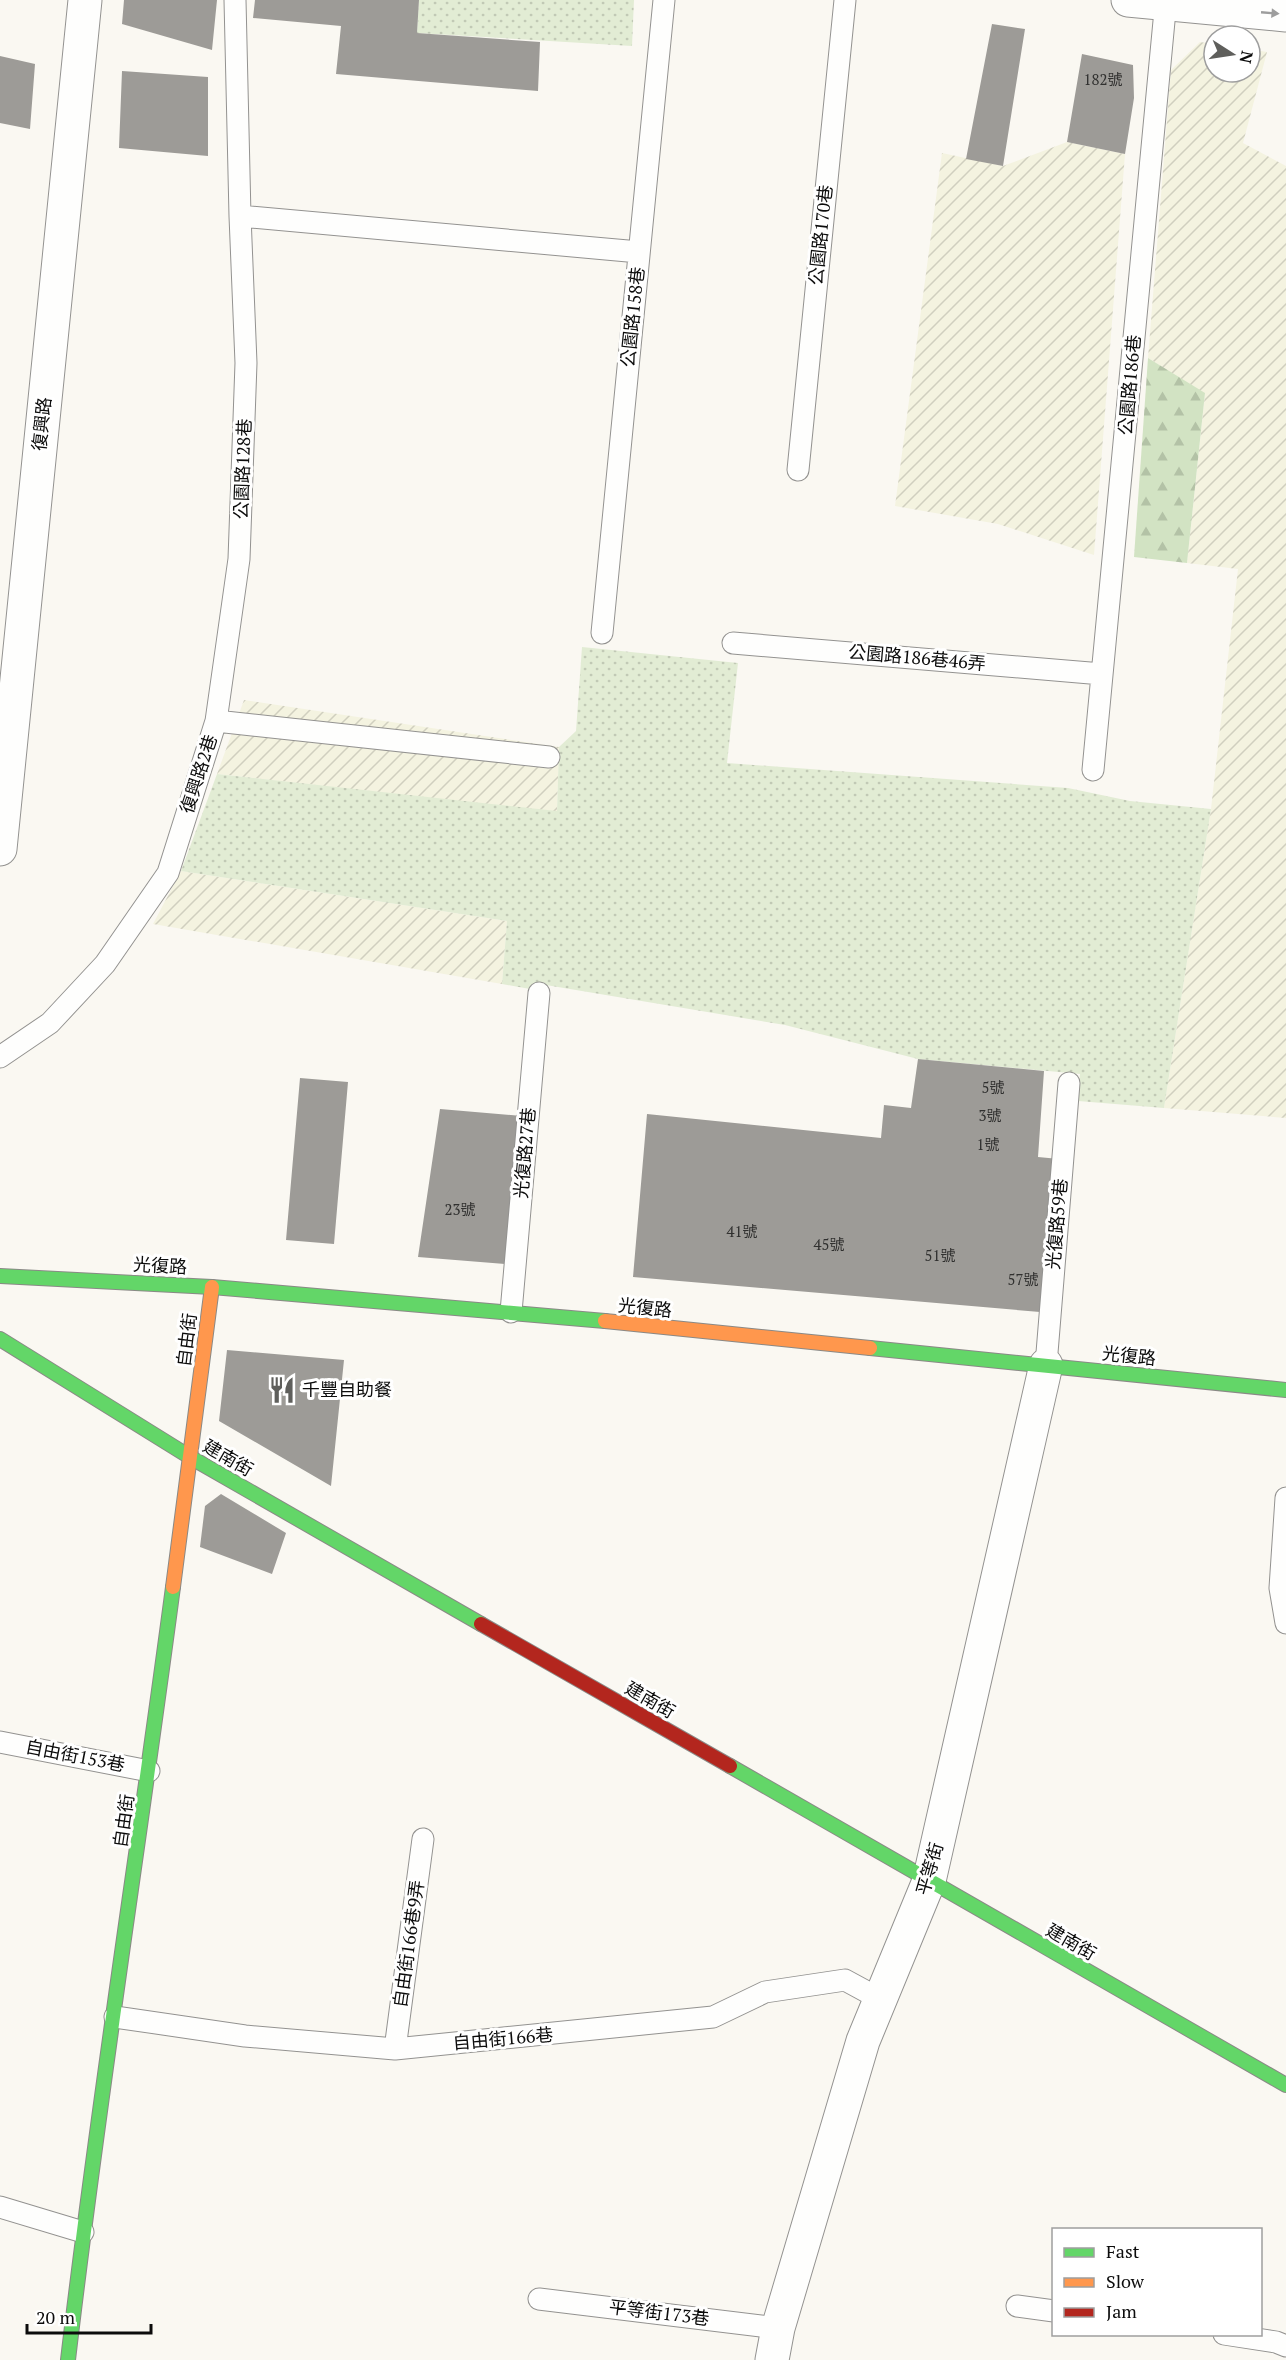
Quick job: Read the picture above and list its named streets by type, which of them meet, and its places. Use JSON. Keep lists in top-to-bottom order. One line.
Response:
{"streets":{"street":["復興路","光復路","自由街","建南街","平等街"],"lane":["公園路170巷","公園路158巷","公園路186巷","公園路128巷","公園路186巷46弄","復興路2巷","光復路27巷","光復路59巷","自由街153巷","自由街166巷9弄","自由街166巷","平等街173巷"]},"crossings":[["公園路186巷","公園路186巷46弄"],["公園路128巷","復興路2巷"],["光復路27巷","光復路"],["光復路59巷","光復路"],["光復路59巷","平等街"],["光復路","自由街"],["光復路","平等街"],["自由街","建南街"],["自由街","自由街153巷"],["自由街","自由街166巷"],["建南街","平等街"],["平等街","自由街166巷"],["平等街","平等街173巷"],["自由街166巷9弄","自由街166巷"]],"places":{"restaurant":["千豐自助餐"]},"house_numbers":["182號","5號","3號","1號","23號","41號","45號","51號","57號"],"legend":["Fast","Slow","Jam"],"scale_bar":"20 m","north":"right"}
